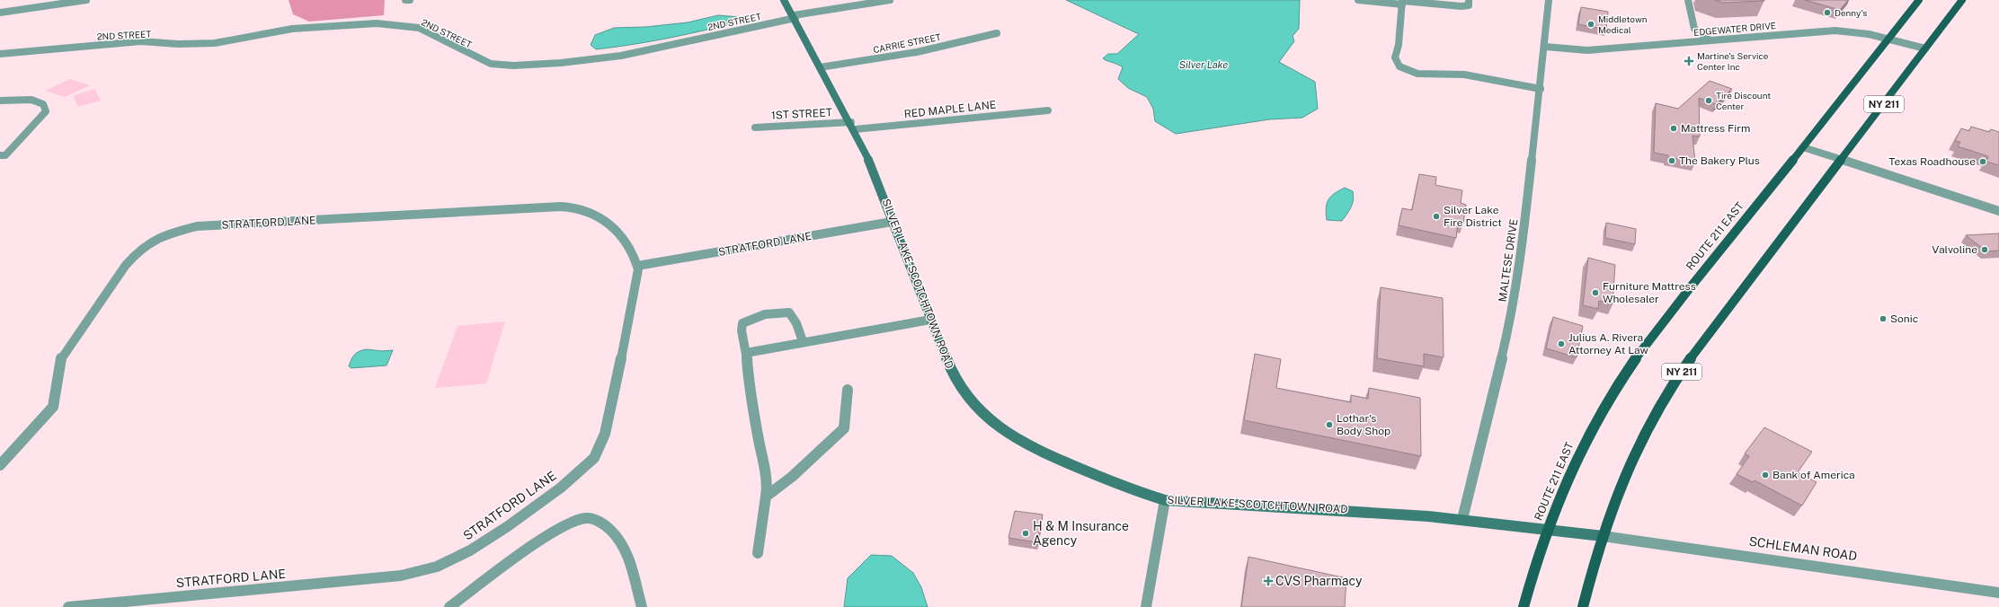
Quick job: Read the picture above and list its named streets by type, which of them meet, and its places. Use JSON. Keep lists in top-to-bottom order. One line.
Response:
{"streets":{"main road":["NY 211","ROUTE 211 EAST"],"street":["2ND STREET","EDGEWATER DRIVE","CARRIE STREET","RED MAPLE LANE","1ST STREET","STRATFORD LANE","MALTESE DRIVE","SILVER LAKE-SCOTCHTOWN ROAD","SCHLEMAN ROAD"]},"crossings":[["2ND STREET","SILVER LAKE-SCOTCHTOWN ROAD"],["EDGEWATER DRIVE","NY 211"],["EDGEWATER DRIVE","ROUTE 211 EAST"],["EDGEWATER DRIVE","MALTESE DRIVE"],["CARRIE STREET","SILVER LAKE-SCOTCHTOWN ROAD"],["NY 211","SILVER LAKE-SCOTCHTOWN ROAD"],["NY 211","SCHLEMAN ROAD"],["RED MAPLE LANE","1ST STREET"],["RED MAPLE LANE","SILVER LAKE-SCOTCHTOWN ROAD"],["1ST STREET","SILVER LAKE-SCOTCHTOWN ROAD"],["STRATFORD LANE","SILVER LAKE-SCOTCHTOWN ROAD"],["ROUTE 211 EAST","SILVER LAKE-SCOTCHTOWN ROAD"],["MALTESE DRIVE","SILVER LAKE-SCOTCHTOWN ROAD"],["SILVER LAKE-SCOTCHTOWN ROAD","SCHLEMAN ROAD"]],"water":["Silver Lake"],"places":{"other":["Denny's","Middletown Medical","Tire Discount Center","Mattress Firm","The Bakery Plus","Texas Roadhouse","Silver Lake Fire District","Valvoline","Furniture Mattress Wholesaler","Sonic","Julius A. Rivera Attorney At Law","Lothar's Body Shop","Bank of America","H & M Insurance Agency"],"health":["Martine's Service Center Inc","CVS Pharmacy"]}}
